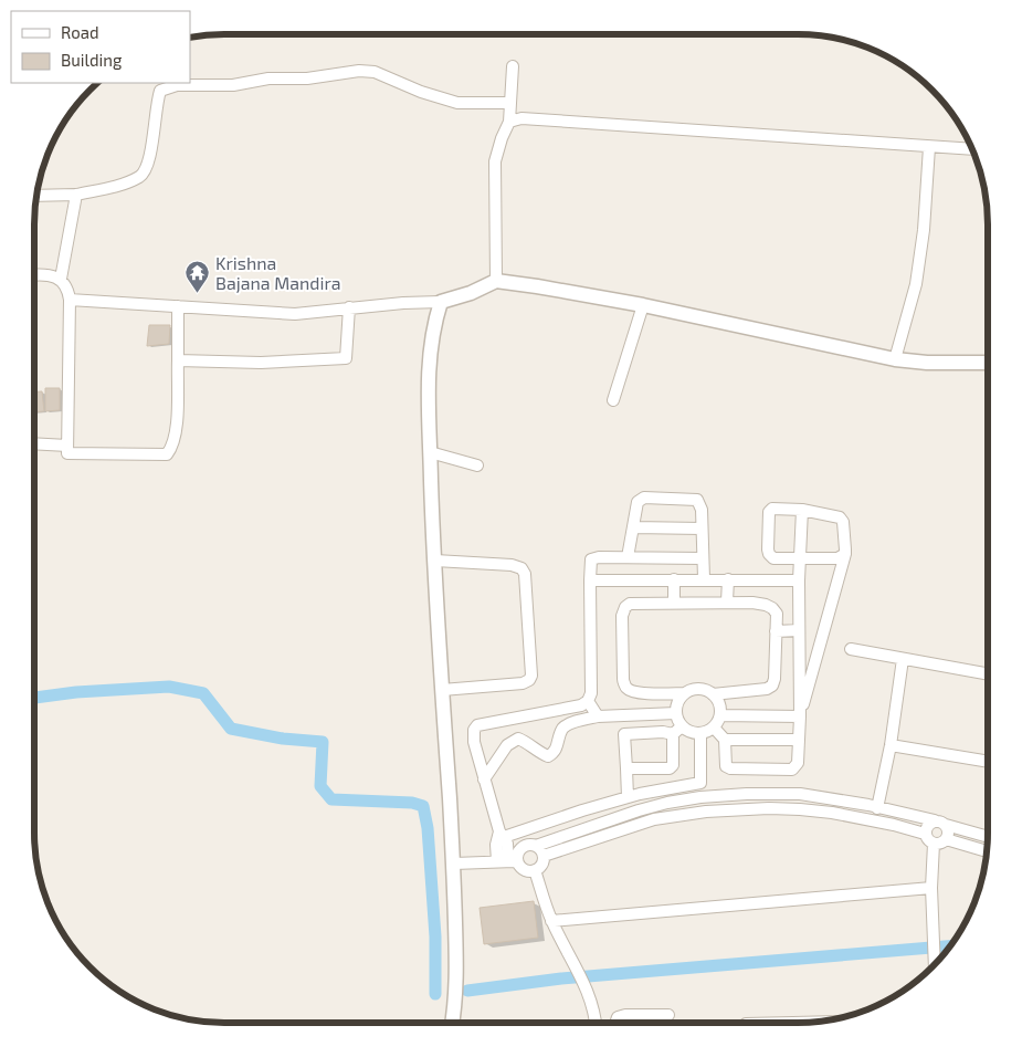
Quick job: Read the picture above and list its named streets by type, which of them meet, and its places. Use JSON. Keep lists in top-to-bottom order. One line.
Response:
{"places":{"temple":["Krishna Bajana Mandira"]},"legend":["Road","Building"]}
